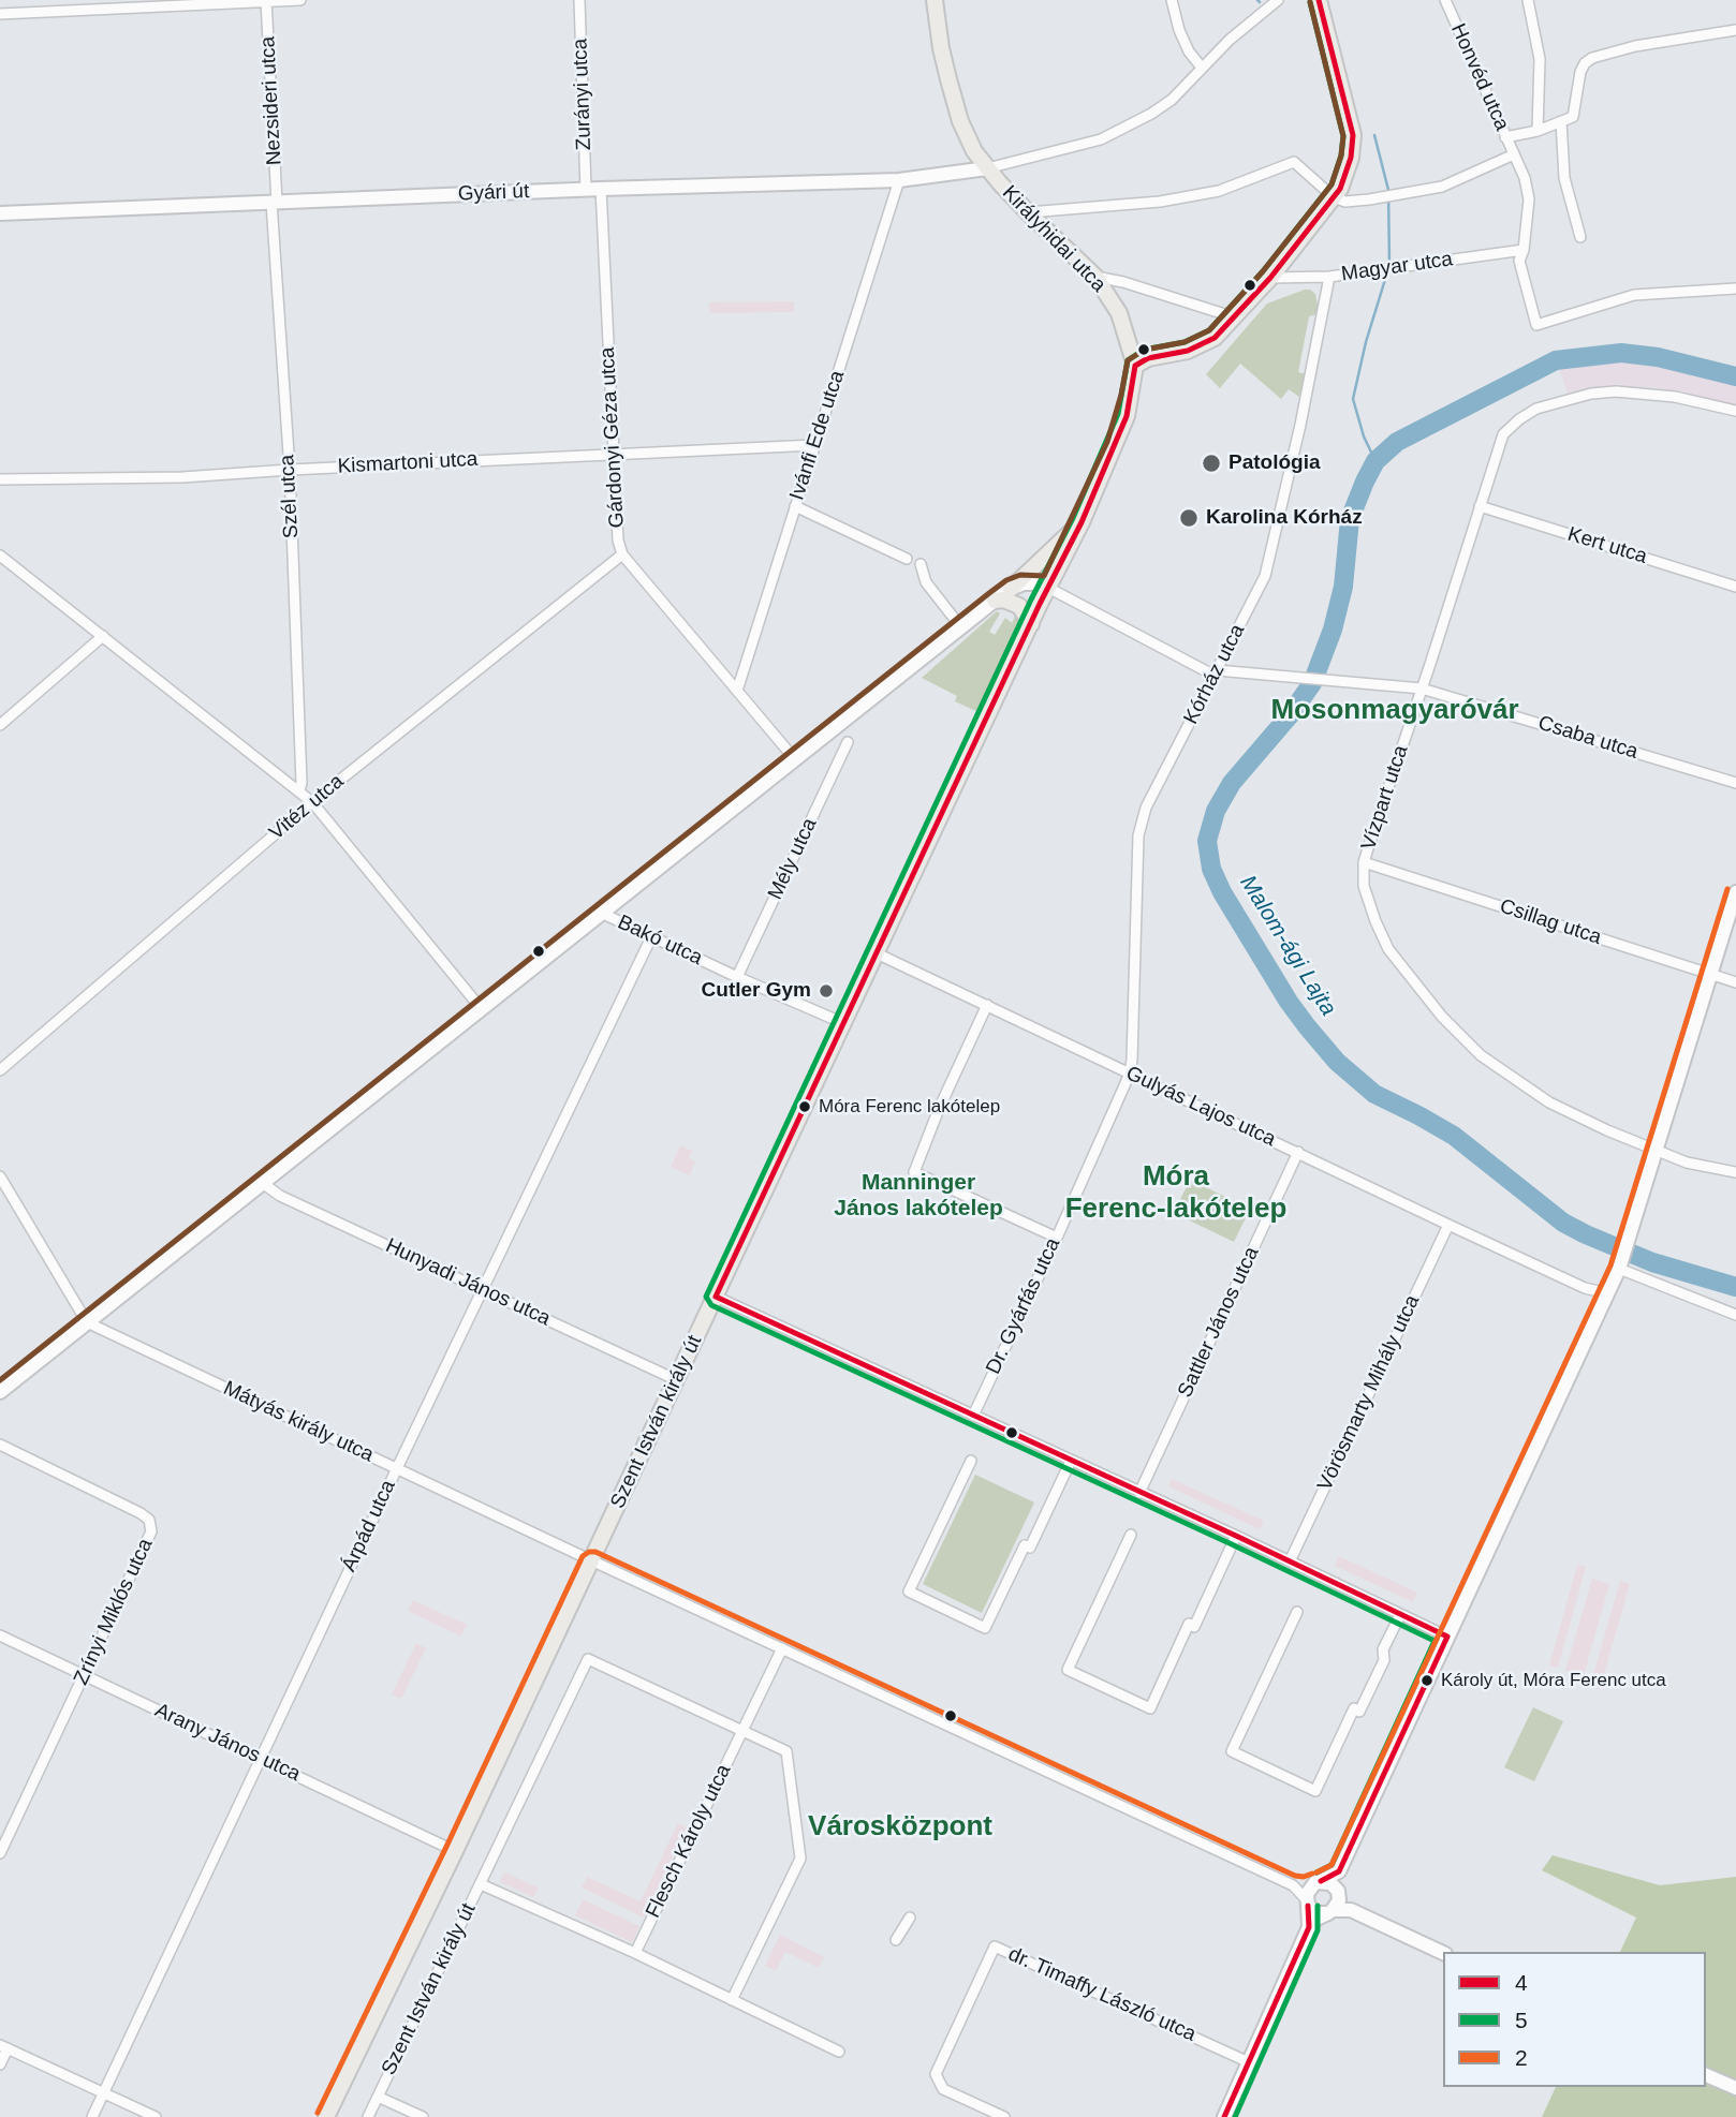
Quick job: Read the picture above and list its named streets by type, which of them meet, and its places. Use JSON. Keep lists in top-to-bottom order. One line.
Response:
{"streets":{"main road":["Királyhidai utca","Szent István király út"],"street":["Honvéd utca","Zurányi utca","Nezsideri utca","Gyári út","Magyar utca","Ivánfi Ede utca","Gárdonyi Géza utca","Kismartoni utca","Szél utca","Kert utca","Kórház utca","Csaba utca","Vízpart utca","Vitéz utca","Mély utca","Csillag utca","Bakó utca","Gulyás Lajos utca","Hunyadi János utca","Dr. Gyárfás utca","Sattler János utca","Vörösmarty Mihály utca","Mátyás király utca","Árpád utca","Zrínyi Miklós utca","Arany János utca","Flesch Károly utca","dr. Timaffy László utca"]},"crossings":[["Honvéd utca","Magyar utca"],["Zurányi utca","Gyári út"],["Nezsideri utca","Gyári út"],["Nezsideri utca","Szél utca"],["Gyári út","Királyhidai utca"],["Gyári út","Ivánfi Ede utca"],["Gyári út","Gárdonyi Géza utca"],["Gyári út","Szél utca"],["Királyhidai utca","Szent István király út"],["Magyar utca","Kórház utca"],["Ivánfi Ede utca","Gárdonyi Géza utca"],["Ivánfi Ede utca","Kismartoni utca"],["Gárdonyi Géza utca","Kismartoni utca"],["Gárdonyi Géza utca","Vitéz utca"],["Kismartoni utca","Szél utca"],["Kert utca","Vízpart utca"],["Kórház utca","Csaba utca"],["Kórház utca","Gulyás Lajos utca"],["Kórház utca","Dr. Gyárfás utca"],["Csaba utca","Vízpart utca"],["Csaba utca","Szent István király út"],["Vízpart utca","Csillag utca"],["Mély utca","Bakó utca"],["Bakó utca","Szent István király út"],["Bakó utca","Árpád utca"],["Gulyás Lajos utca","Dr. Gyárfás utca"],["Gulyás Lajos utca","Sattler János utca"],["Gulyás Lajos utca","Vörösmarty Mihály utca"],["Gulyás Lajos utca","Szent István király út"],["Hunyadi János utca","Szent István király út"],["Hunyadi János utca","Árpád utca"],["Mátyás király utca","Szent István király út"],["Mátyás király utca","Árpád utca"],["Mátyás király utca","Flesch Károly utca"],["Szent István király út","Arany János utca"],["Szent István király út","Flesch Károly utca"],["Árpád utca","Arany János utca"],["Zrínyi Miklós utca","Arany János utca"]],"districts":["Mosonmagyaróvár","Móra Ferenc-lakótelep","Manninger János lakótelep","Városközpont"],"water":["Malom-ági Lajta"],"places":["Patológia","Karolina Kórház","Cutler Gym","Móra Ferenc lakótelep","Károly út, Móra Ferenc utca"],"lines":["transit line 4","transit line 5","transit line 2"],"legend":["4","5","2"]}
